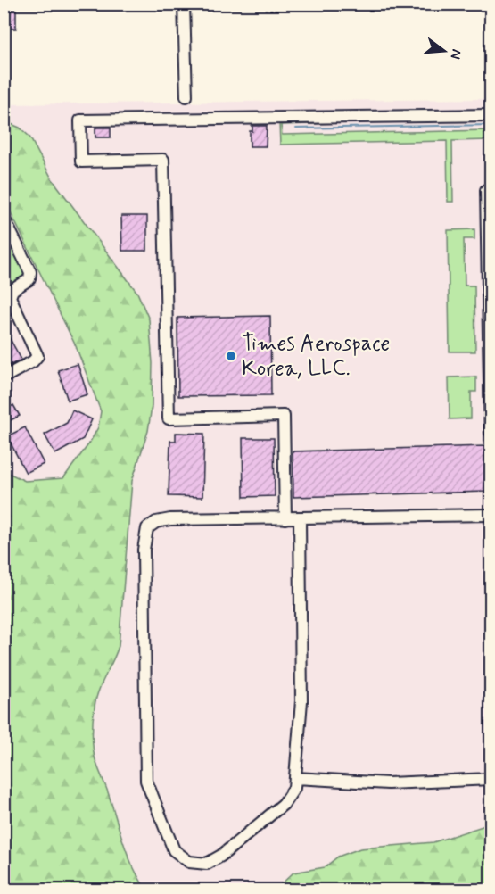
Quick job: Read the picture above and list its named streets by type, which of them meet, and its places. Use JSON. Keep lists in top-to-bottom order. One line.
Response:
{"places":["Times Aerospace Korea, LLC."],"north":"right"}
